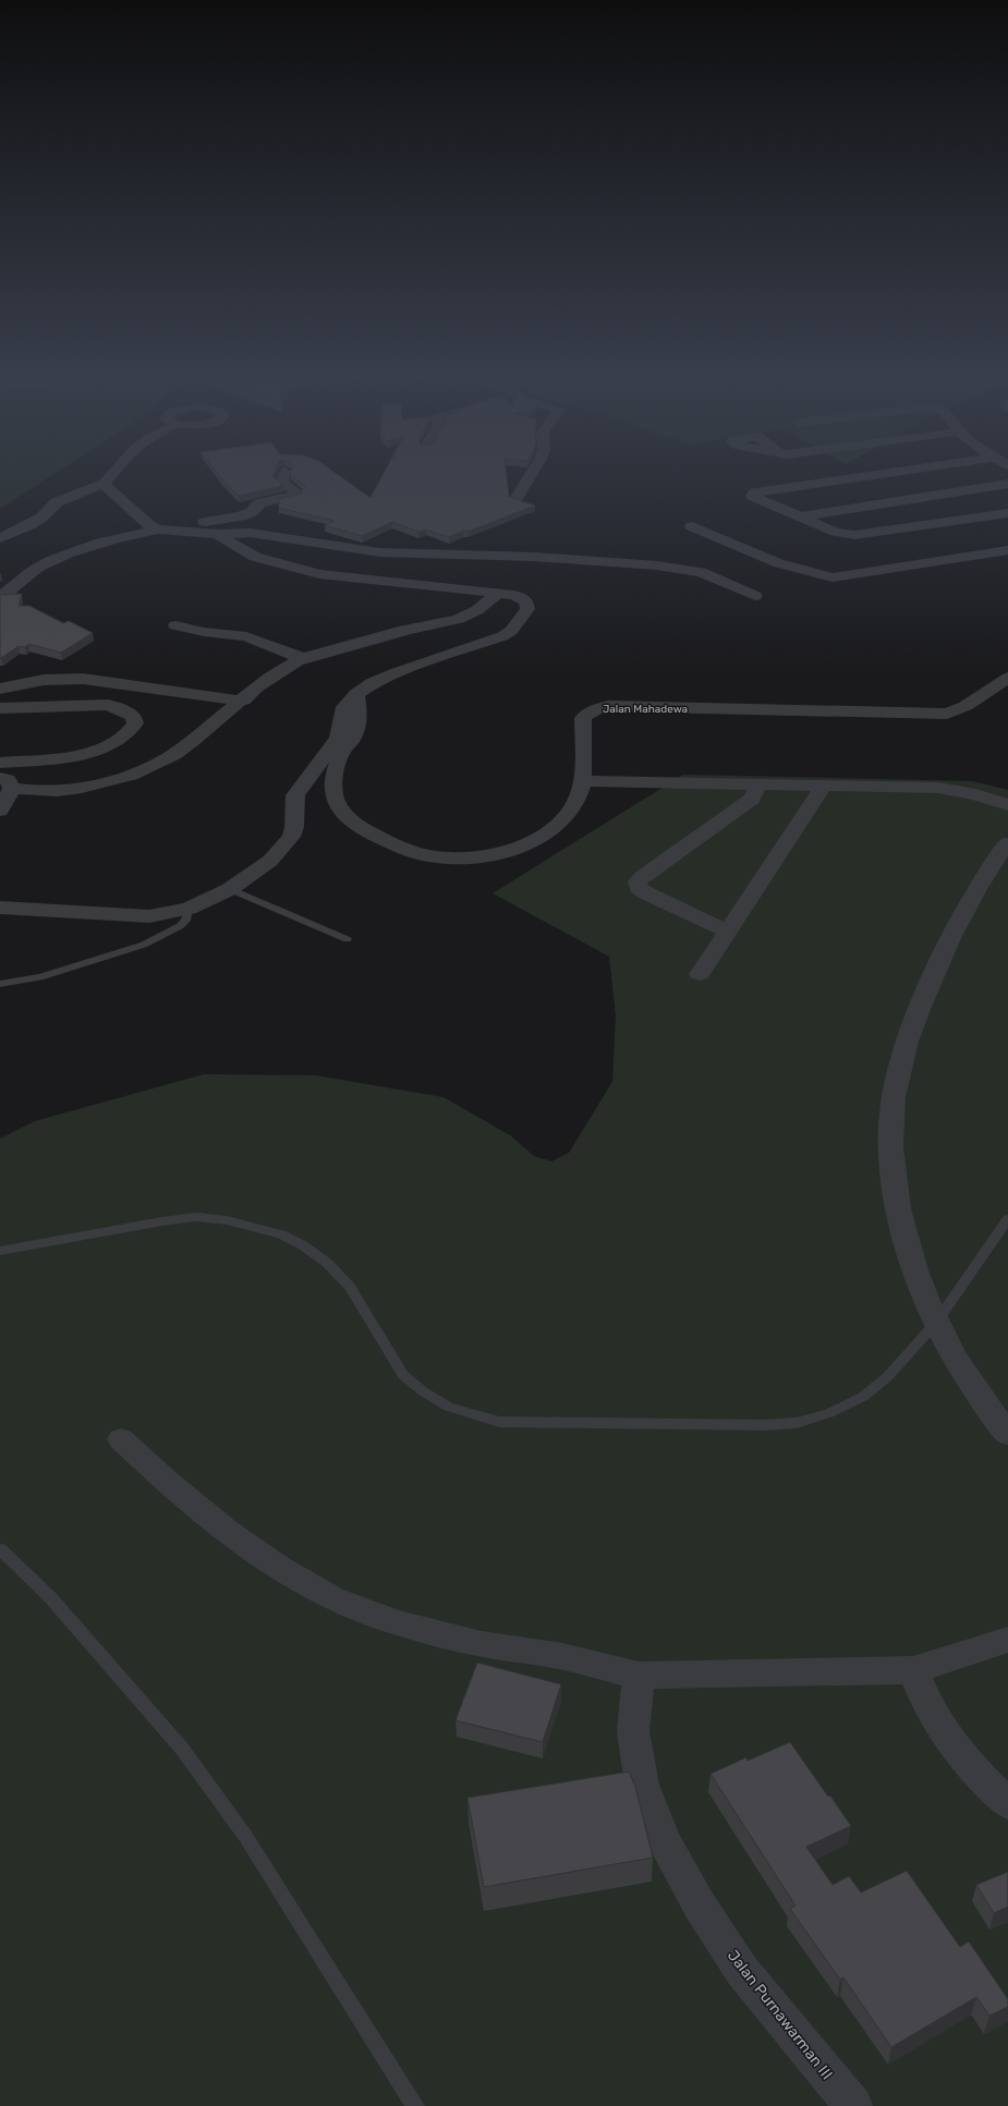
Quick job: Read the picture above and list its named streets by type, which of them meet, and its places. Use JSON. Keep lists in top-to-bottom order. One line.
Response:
{"streets":{"street":["Jalan Mahadewa","Jalan Purnawarman III"]}}
